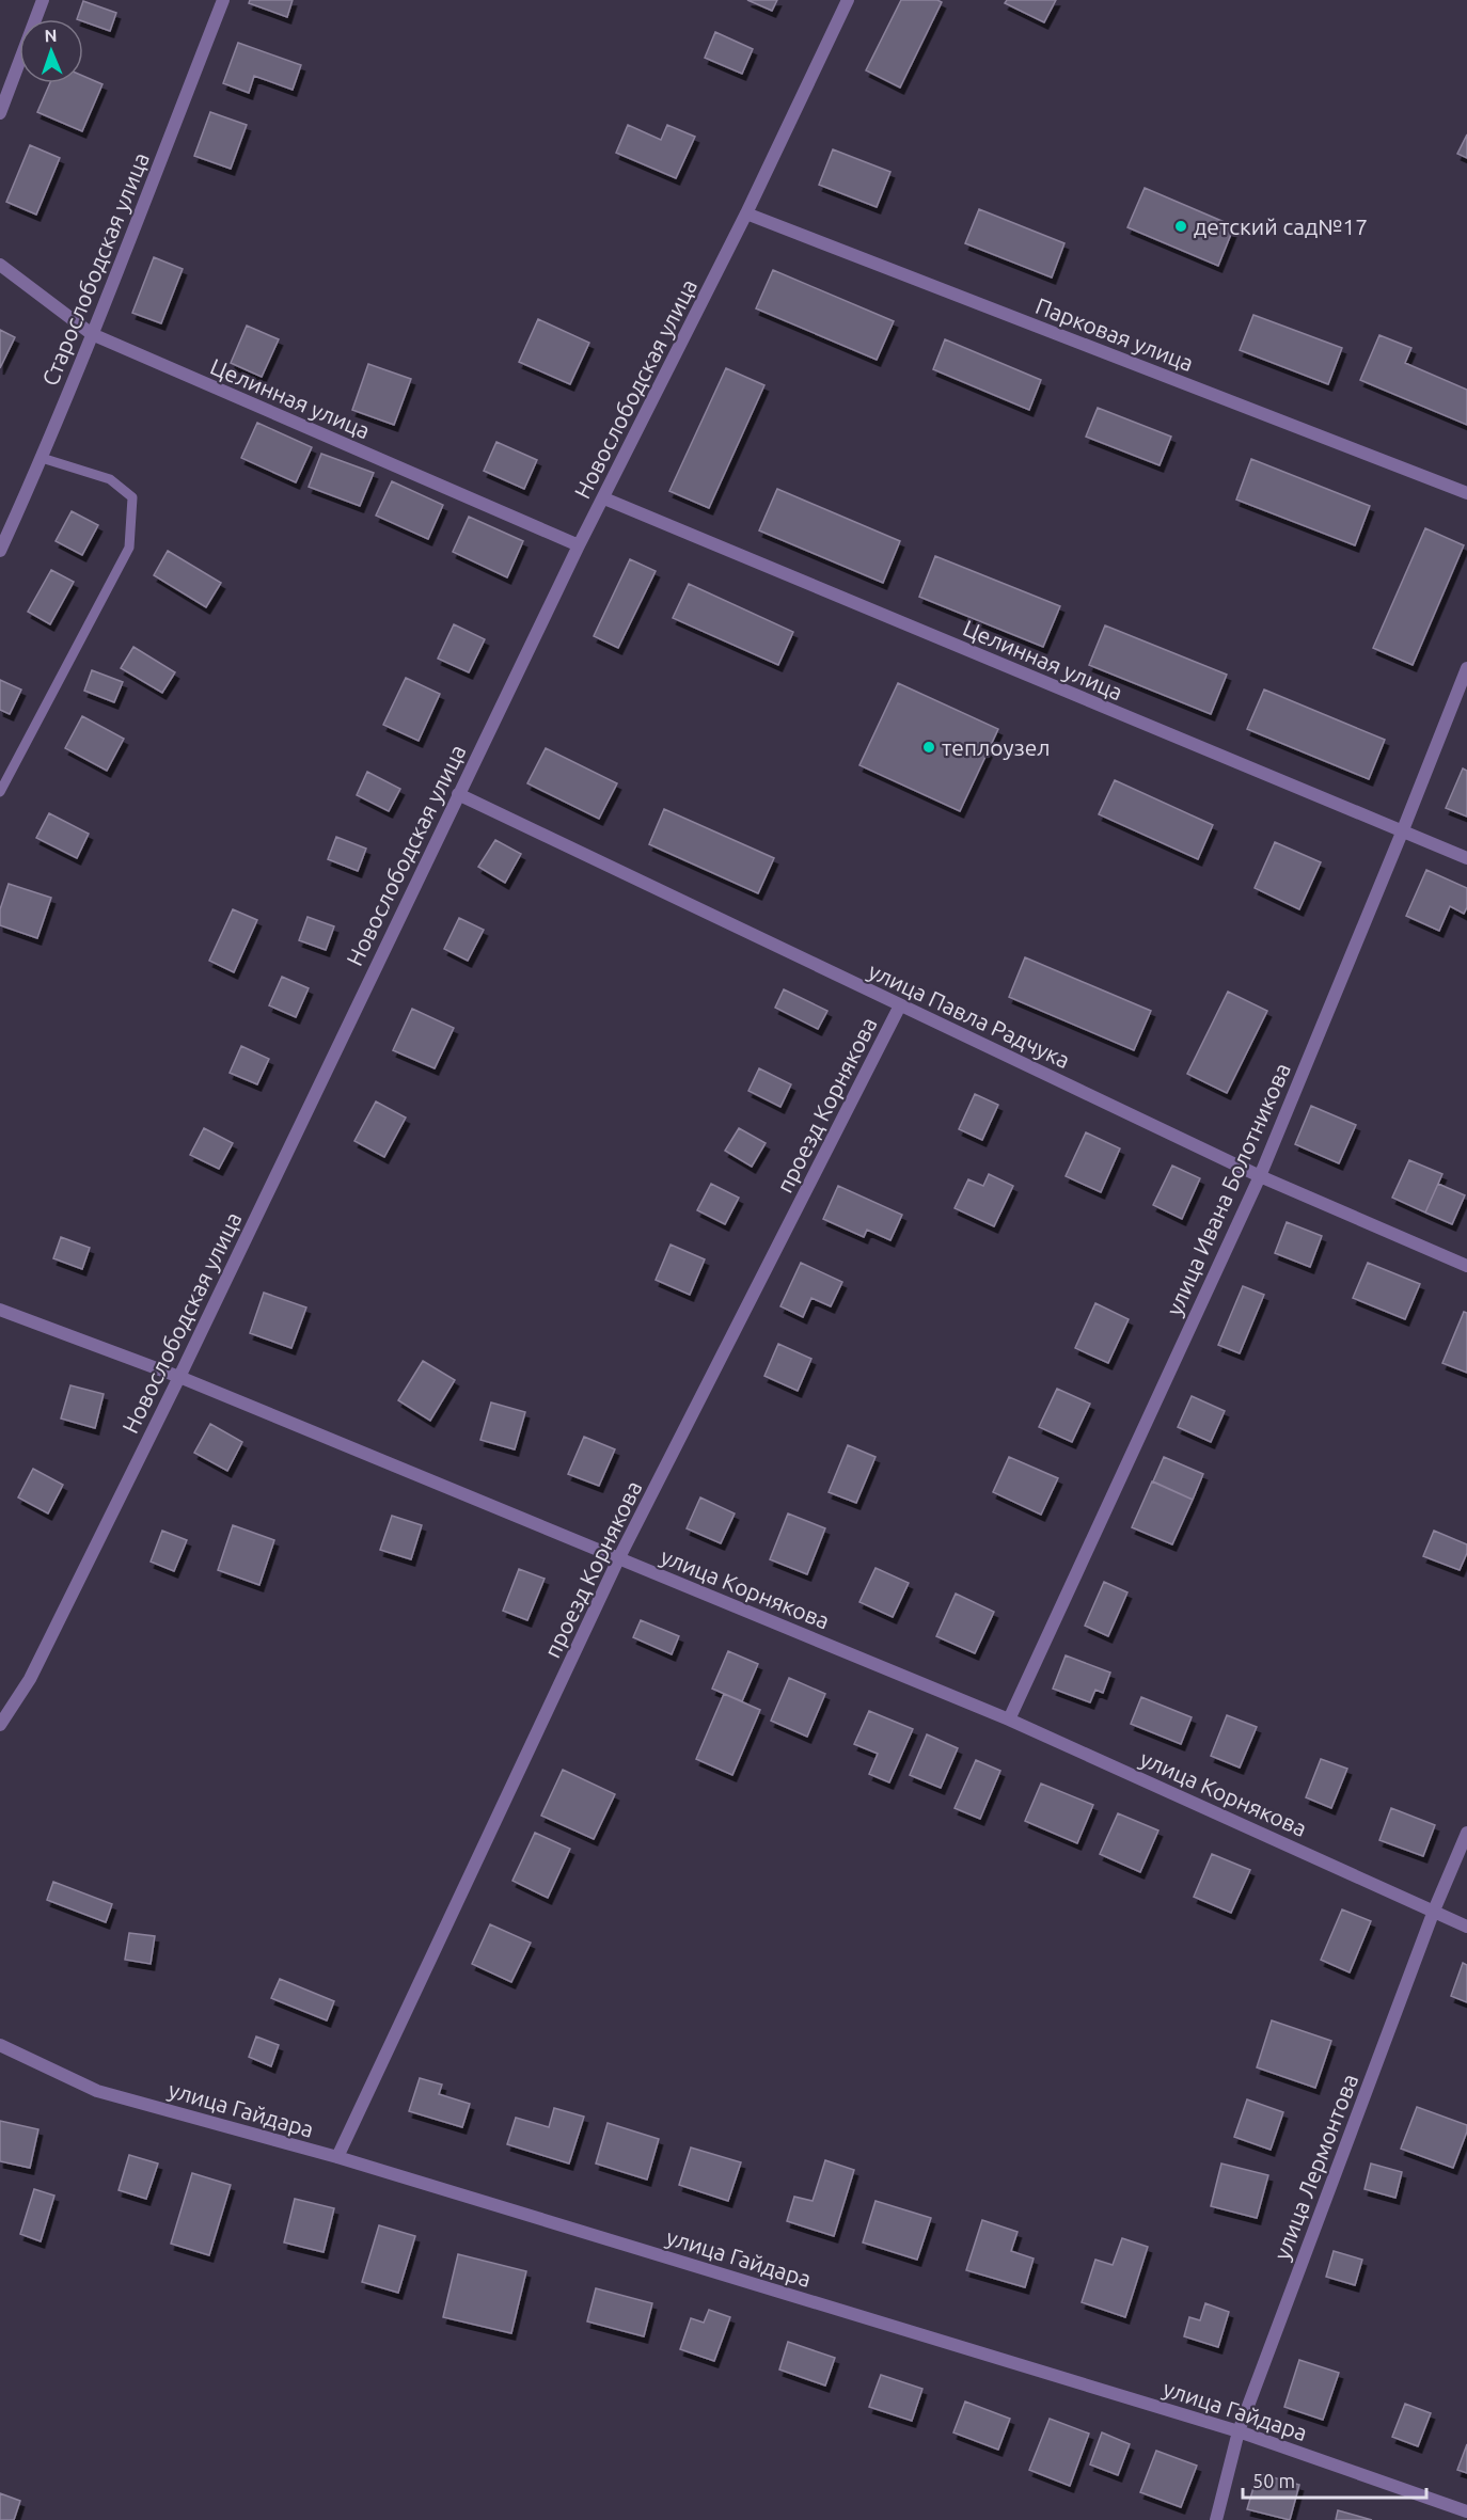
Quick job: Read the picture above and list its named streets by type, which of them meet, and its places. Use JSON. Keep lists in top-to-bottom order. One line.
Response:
{"streets":{"street":["Старослободская улица","Парковая улица","Новослободская улица","Целинная улица","улица Павла Радчука","проезд Корнякова","улица Ивана Болотникова","улица Корнякова","улица Гайдара","улица Лермонтова"]},"crossings":[["Старослободская улица","Целинная улица"],["Парковая улица","Новослободская улица"],["Новослободская улица","Целинная улица"],["Новослободская улица","улица Павла Радчука"],["Новослободская улица","улица Корнякова"],["Целинная улица","улица Ивана Болотникова"],["улица Павла Радчука","проезд Корнякова"],["улица Павла Радчука","улица Ивана Болотникова"],["проезд Корнякова","улица Корнякова"],["проезд Корнякова","улица Гайдара"],["улица Ивана Болотникова","улица Корнякова"],["улица Корнякова","улица Лермонтова"],["улица Гайдара","улица Лермонтова"]],"places":["детский сад№17","теплоузел"],"scale_bar":"50 m","north":"top"}
